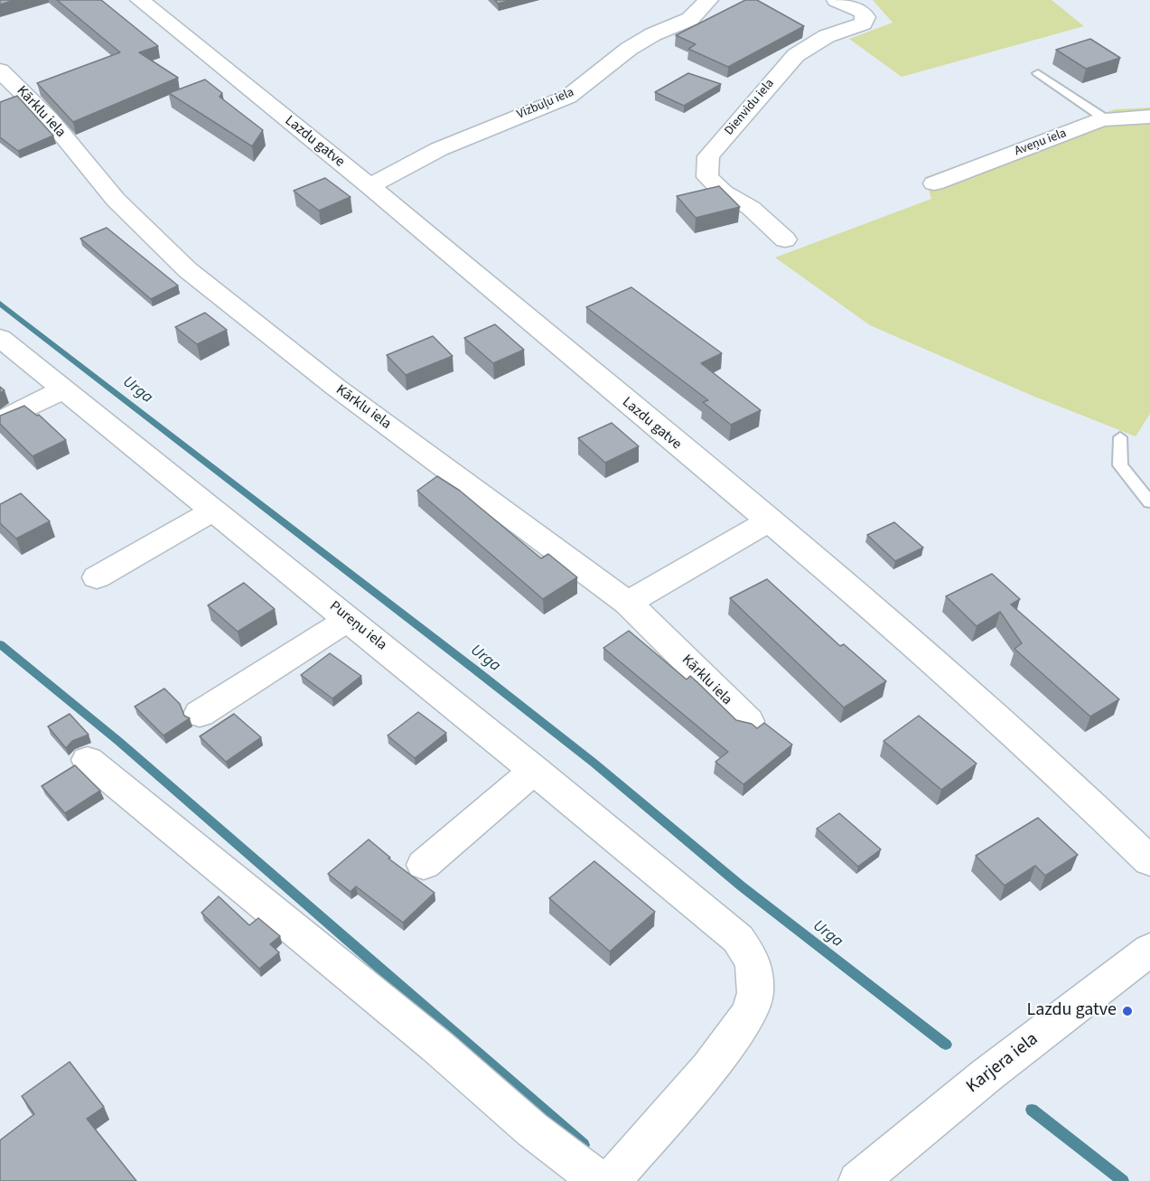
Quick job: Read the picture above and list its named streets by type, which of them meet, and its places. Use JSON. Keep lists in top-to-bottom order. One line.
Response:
{"streets":{"street":["Vizbuļu iela","Dienvidu iela","Kārklu iela","Lazdu gatve","Aveņu iela","Pureņu iela","Karjera iela"]},"crossings":[["Vizbuļu iela","Lazdu gatve"]],"water":["Urga"],"places":["Lazdu gatve"]}
